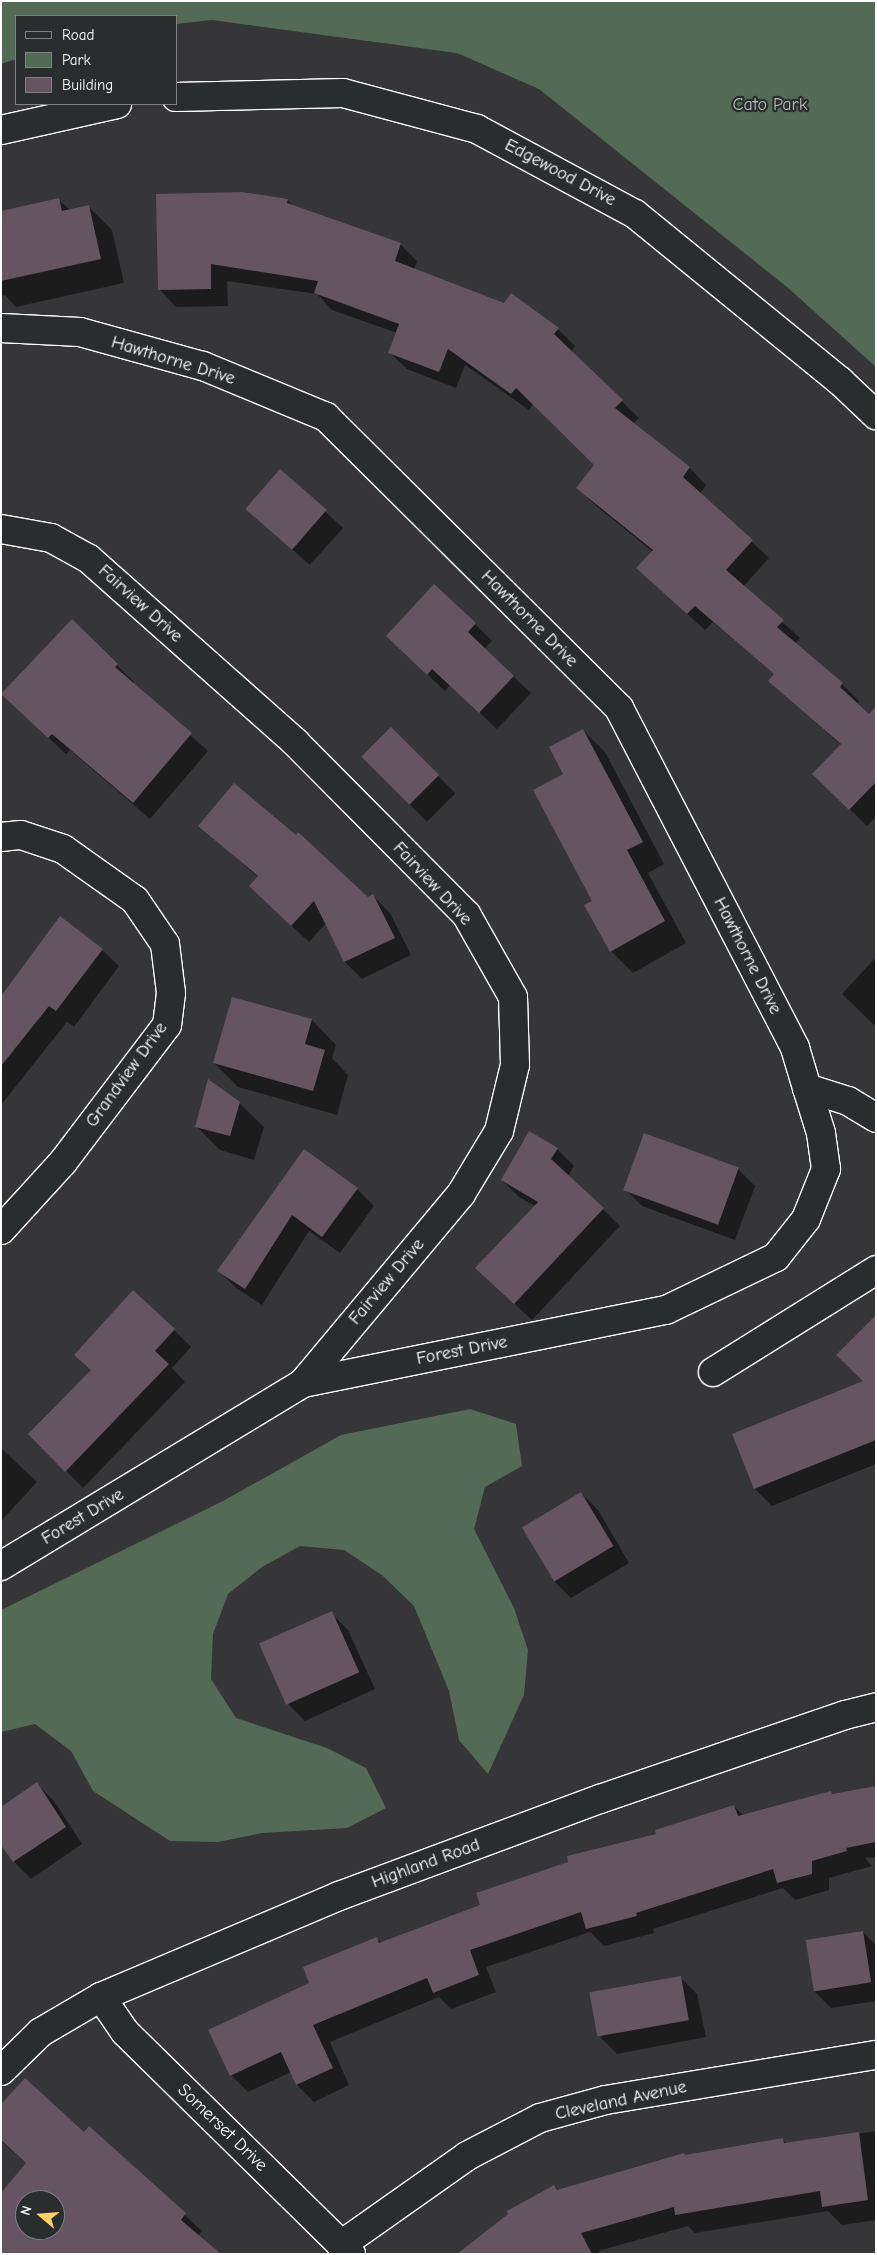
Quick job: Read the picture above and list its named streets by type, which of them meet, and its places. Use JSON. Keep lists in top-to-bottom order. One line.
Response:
{"streets":{"street":["Edgewood Drive","Hawthorne Drive","Fairview Drive","Grandview Drive","Forest Drive","Highland Road","Cleveland Avenue","Somerset Drive"]},"crossings":[["Hawthorne Drive","Forest Drive"],["Fairview Drive","Forest Drive"],["Highland Road","Somerset Drive"],["Cleveland Avenue","Somerset Drive"]],"parks":["Cato Park"],"legend":["Road","Park","Building"],"north":"left"}
